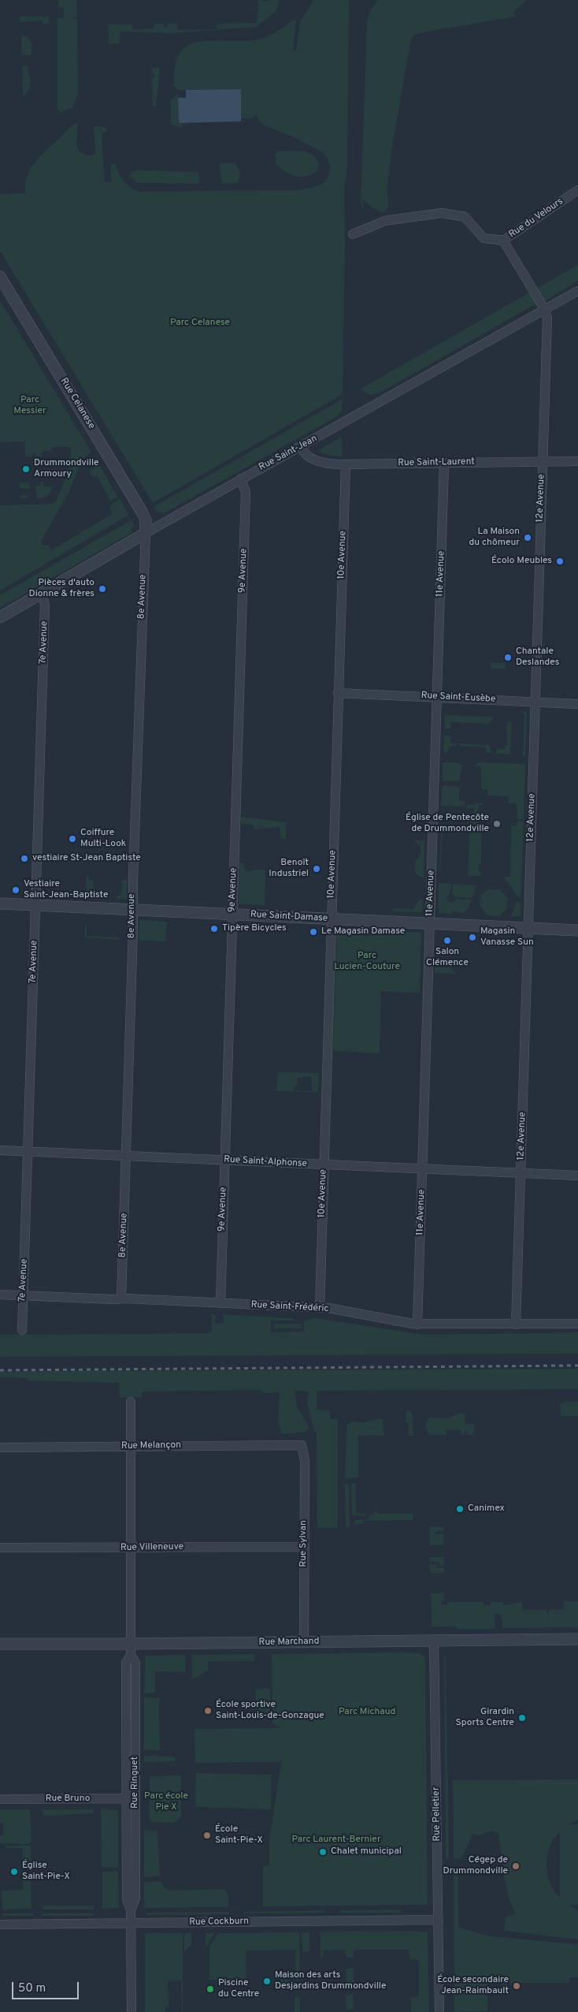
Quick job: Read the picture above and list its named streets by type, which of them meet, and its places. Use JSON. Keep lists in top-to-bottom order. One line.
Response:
{"streets":{"street":["Rue du Velours","Rue Celanese","Rue Saint-Jean","Rue Saint-Laurent","12e Avenue","10e Avenue","9e Avenue","11e Avenue","8e Avenue","7e Avenue","Rue Saint-Eusèbe","Rue Saint-Damase","Rue Saint-Alphonse","Rue Saint-Frédéric","Rue Melançon","Rue Sylvan","Rue Villeneuve","Rue Marchand","Rue Ringuet","Rue Bruno","Rue Pelletier","Rue Cockburn"]},"crossings":[["Rue du Velours","Rue Saint-Jean"],["Rue du Velours","12e Avenue"],["Rue Celanese","Rue Saint-Jean"],["Rue Celanese","8e Avenue"],["Rue Saint-Jean","Rue Saint-Laurent"],["Rue Saint-Jean","12e Avenue"],["Rue Saint-Jean","9e Avenue"],["Rue Saint-Jean","8e Avenue"],["Rue Saint-Jean","7e Avenue"],["Rue Saint-Laurent","12e Avenue"],["Rue Saint-Laurent","10e Avenue"],["Rue Saint-Laurent","11e Avenue"],["12e Avenue","Rue Saint-Eusèbe"],["12e Avenue","Rue Saint-Damase"],["12e Avenue","Rue Saint-Alphonse"],["12e Avenue","Rue Saint-Frédéric"],["10e Avenue","Rue Saint-Eusèbe"],["10e Avenue","Rue Saint-Damase"],["10e Avenue","Rue Saint-Alphonse"],["10e Avenue","Rue Saint-Frédéric"],["9e Avenue","Rue Saint-Damase"],["9e Avenue","Rue Saint-Alphonse"],["9e Avenue","Rue Saint-Frédéric"],["11e Avenue","Rue Saint-Eusèbe"],["11e Avenue","Rue Saint-Damase"],["11e Avenue","Rue Saint-Alphonse"],["11e Avenue","Rue Saint-Frédéric"],["8e Avenue","Rue Saint-Damase"],["8e Avenue","Rue Saint-Alphonse"],["8e Avenue","Rue Saint-Frédéric"],["7e Avenue","Rue Saint-Damase"],["7e Avenue","Rue Saint-Alphonse"],["7e Avenue","Rue Saint-Frédéric"],["Rue Melançon","Rue Sylvan"],["Rue Melançon","Rue Ringuet"],["Rue Sylvan","Rue Villeneuve"],["Rue Sylvan","Rue Marchand"],["Rue Villeneuve","Rue Ringuet"],["Rue Marchand","Rue Ringuet"],["Rue Marchand","Rue Pelletier"],["Rue Ringuet","Rue Bruno"],["Rue Ringuet","Rue Cockburn"],["Rue Pelletier","Rue Cockburn"]],"parks":["Parc Celanese","Parc Messier","Parc Lucien-Couture","Parc Michaud","Parc école Pie X","Parc Laurent-Bernier"],"places":["Drummondville Armoury","La Maison du chômeur","Écolo Meubles","Pièces d'auto Dionne & frères","Chantale Deslandes","Église de Pentecôte de Drummondville","Coiffure Multi-Look","vestiaire St-Jean Baptiste","Benoît Industriel","Vestiaire Saint-Jean-Baptiste","Tipère Bicycles","Le Magasin Damase","Magasin Vanasse Sun","Salon Clémence","Canimex","École sportive Saint-Louis-de-Gonzague","Girardin Sports Centre","École Saint-Pie-X","Chalet municipal","Cégep de Drummondville","Église Saint-Pie-X","Maison des arts Desjardins Drummondville","École secondaire Jean-Raimbault","Piscine du Centre"],"scale_bar":"50 m"}
